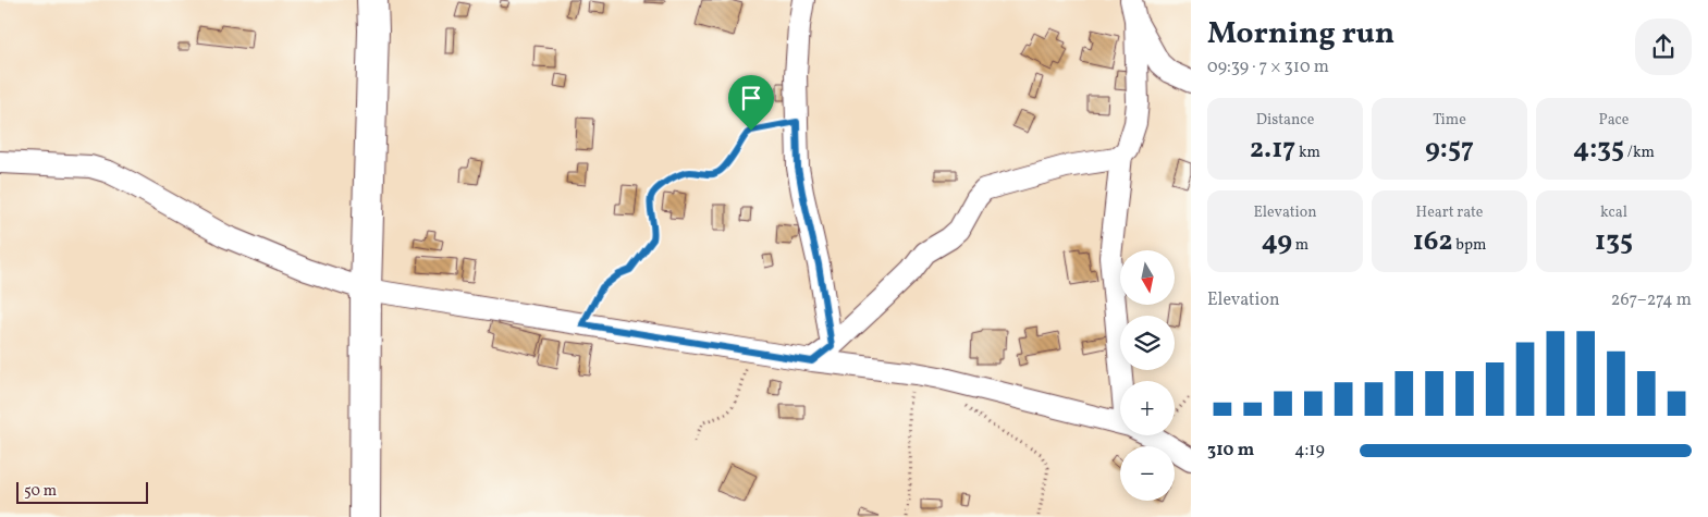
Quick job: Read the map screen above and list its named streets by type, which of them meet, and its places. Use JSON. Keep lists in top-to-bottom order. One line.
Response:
{"scale_bar":"50 m","north":"bottom","page":{"heading":["Morning run","09:39 · 7 × 310 m"],"stats":[["Distance","2.17 km"],["Time","9:57"],["Pace","4:35 /km"],["Elevation","49 m"],["Heart rate","162 bpm"],["kcal","135"]],"map_buttons":["+","−"],"chart":["Elevation","267–274 m"],"list":[{"name":"310 m","note":"4:19"}],"scale":"50 m"}}
